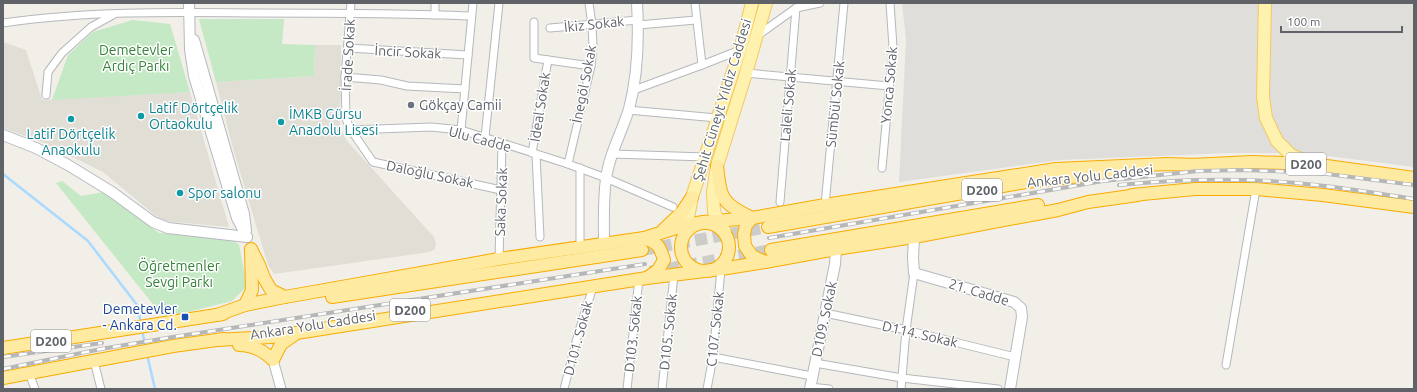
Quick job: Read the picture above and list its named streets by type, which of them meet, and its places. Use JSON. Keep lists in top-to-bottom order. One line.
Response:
{"streets":{"highway":["D200","Ankara Yolu Caddesi"],"main road":["Şehit Cüneyt Yıldız Caddesi","21. Cadde","D109. Sokak"],"street":["İkiz Sokak","İncir Sokak","İrade Sokak","İnegöl Sokak","Yonca Sokak","Sümbül Sokak","Laleli Sokak","İdeal Sokak","Ulu Cadde","Daloğlu Sokak","Saka Sokak","C107. Sokak","D105. Sokak","D103. Sokak","D114. Sokak","D101. Sokak"]},"crossings":[["İkiz Sokak","İnegöl Sokak"],["İncir Sokak","İrade Sokak"],["İrade Sokak","Ulu Cadde"],["İrade Sokak","Daloğlu Sokak"],["İnegöl Sokak","İdeal Sokak"],["İnegöl Sokak","Ulu Cadde"],["Şehit Cüneyt Yıldız Caddesi","C107. Sokak"],["İdeal Sokak","Ulu Cadde"],["Ulu Cadde","Daloğlu Sokak"],["Ulu Cadde","Saka Sokak"],["Daloğlu Sokak","Saka Sokak"],["Ankara Yolu Caddesi","D103. Sokak"],["21. Cadde","D114. Sokak"],["D109. Sokak","D114. Sokak"]],"parks":["Demetevler Ardıç Parkı","Öğretmenler Sevgi Parkı"],"places":{"other":["Gökçay Camii","Latif Dörtçelik Ortaokulu","Latif Dörtçelik Anaokulu","İMKB Gürsu Anadolu Lisesi","Spor salonu"],"transit":["Demetevler - Ankara Cd."]},"scale_bar":"100 m"}
